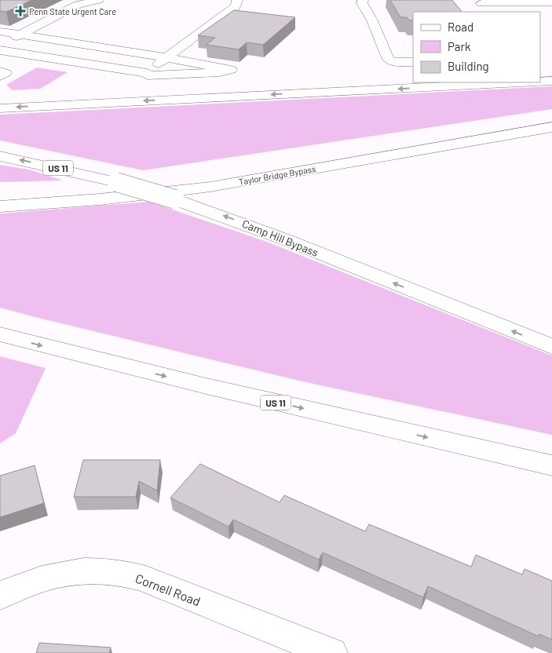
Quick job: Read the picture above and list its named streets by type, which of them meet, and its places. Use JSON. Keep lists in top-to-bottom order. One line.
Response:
{"streets":{"main road":["US 11","Taylor Bridge Bypass","Camp Hill Bypass","Cornell Road"]},"places":{"health":["Penn State Urgent Care"]},"legend":["Road","Park","Building"]}
